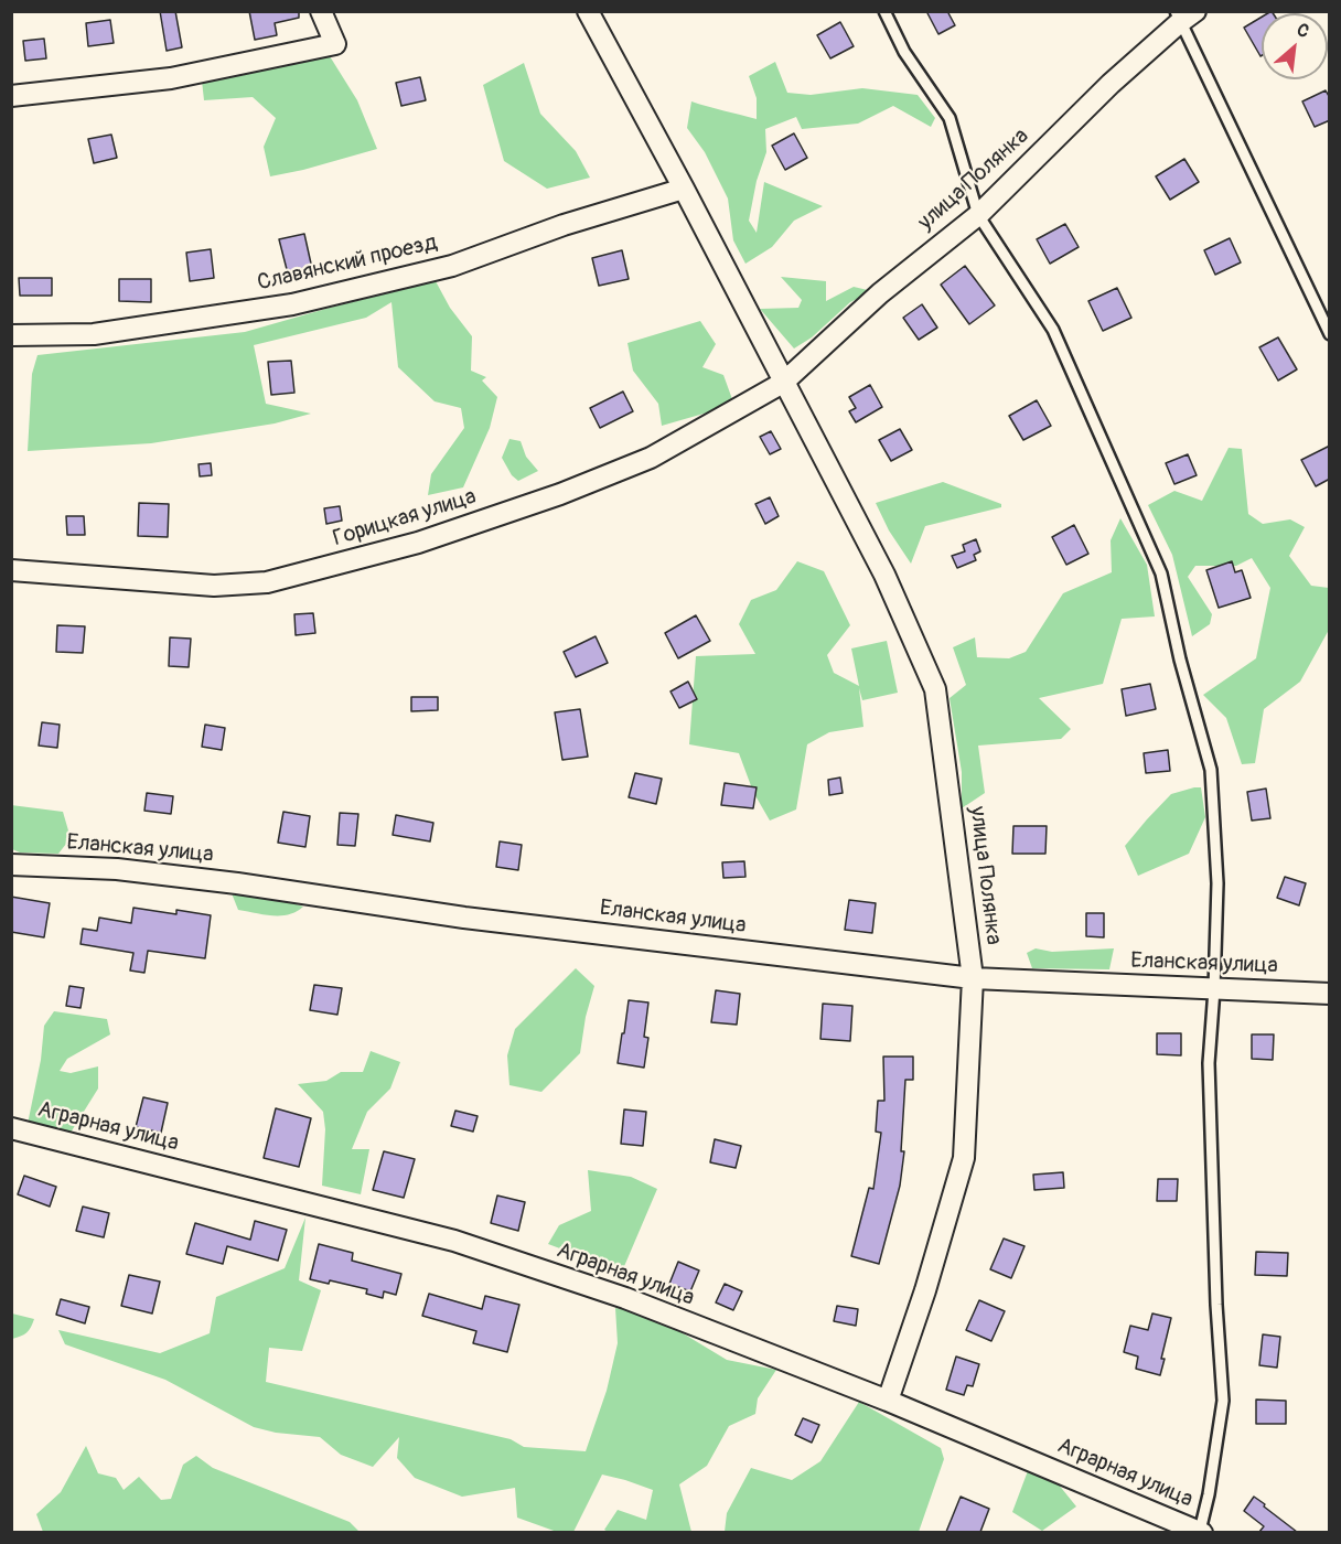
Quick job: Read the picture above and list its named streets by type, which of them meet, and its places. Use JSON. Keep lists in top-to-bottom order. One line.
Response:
{"streets":{"street":["улица Полянка","Славянский проезд","Горицкая улица","Еланская улица","Аграрная улица"]},"crossings":[["улица Полянка","Славянский проезд"],["улица Полянка","Горицкая улица"],["улица Полянка","Еланская улица"],["улица Полянка","Аграрная улица"]],"north":"top right"}
